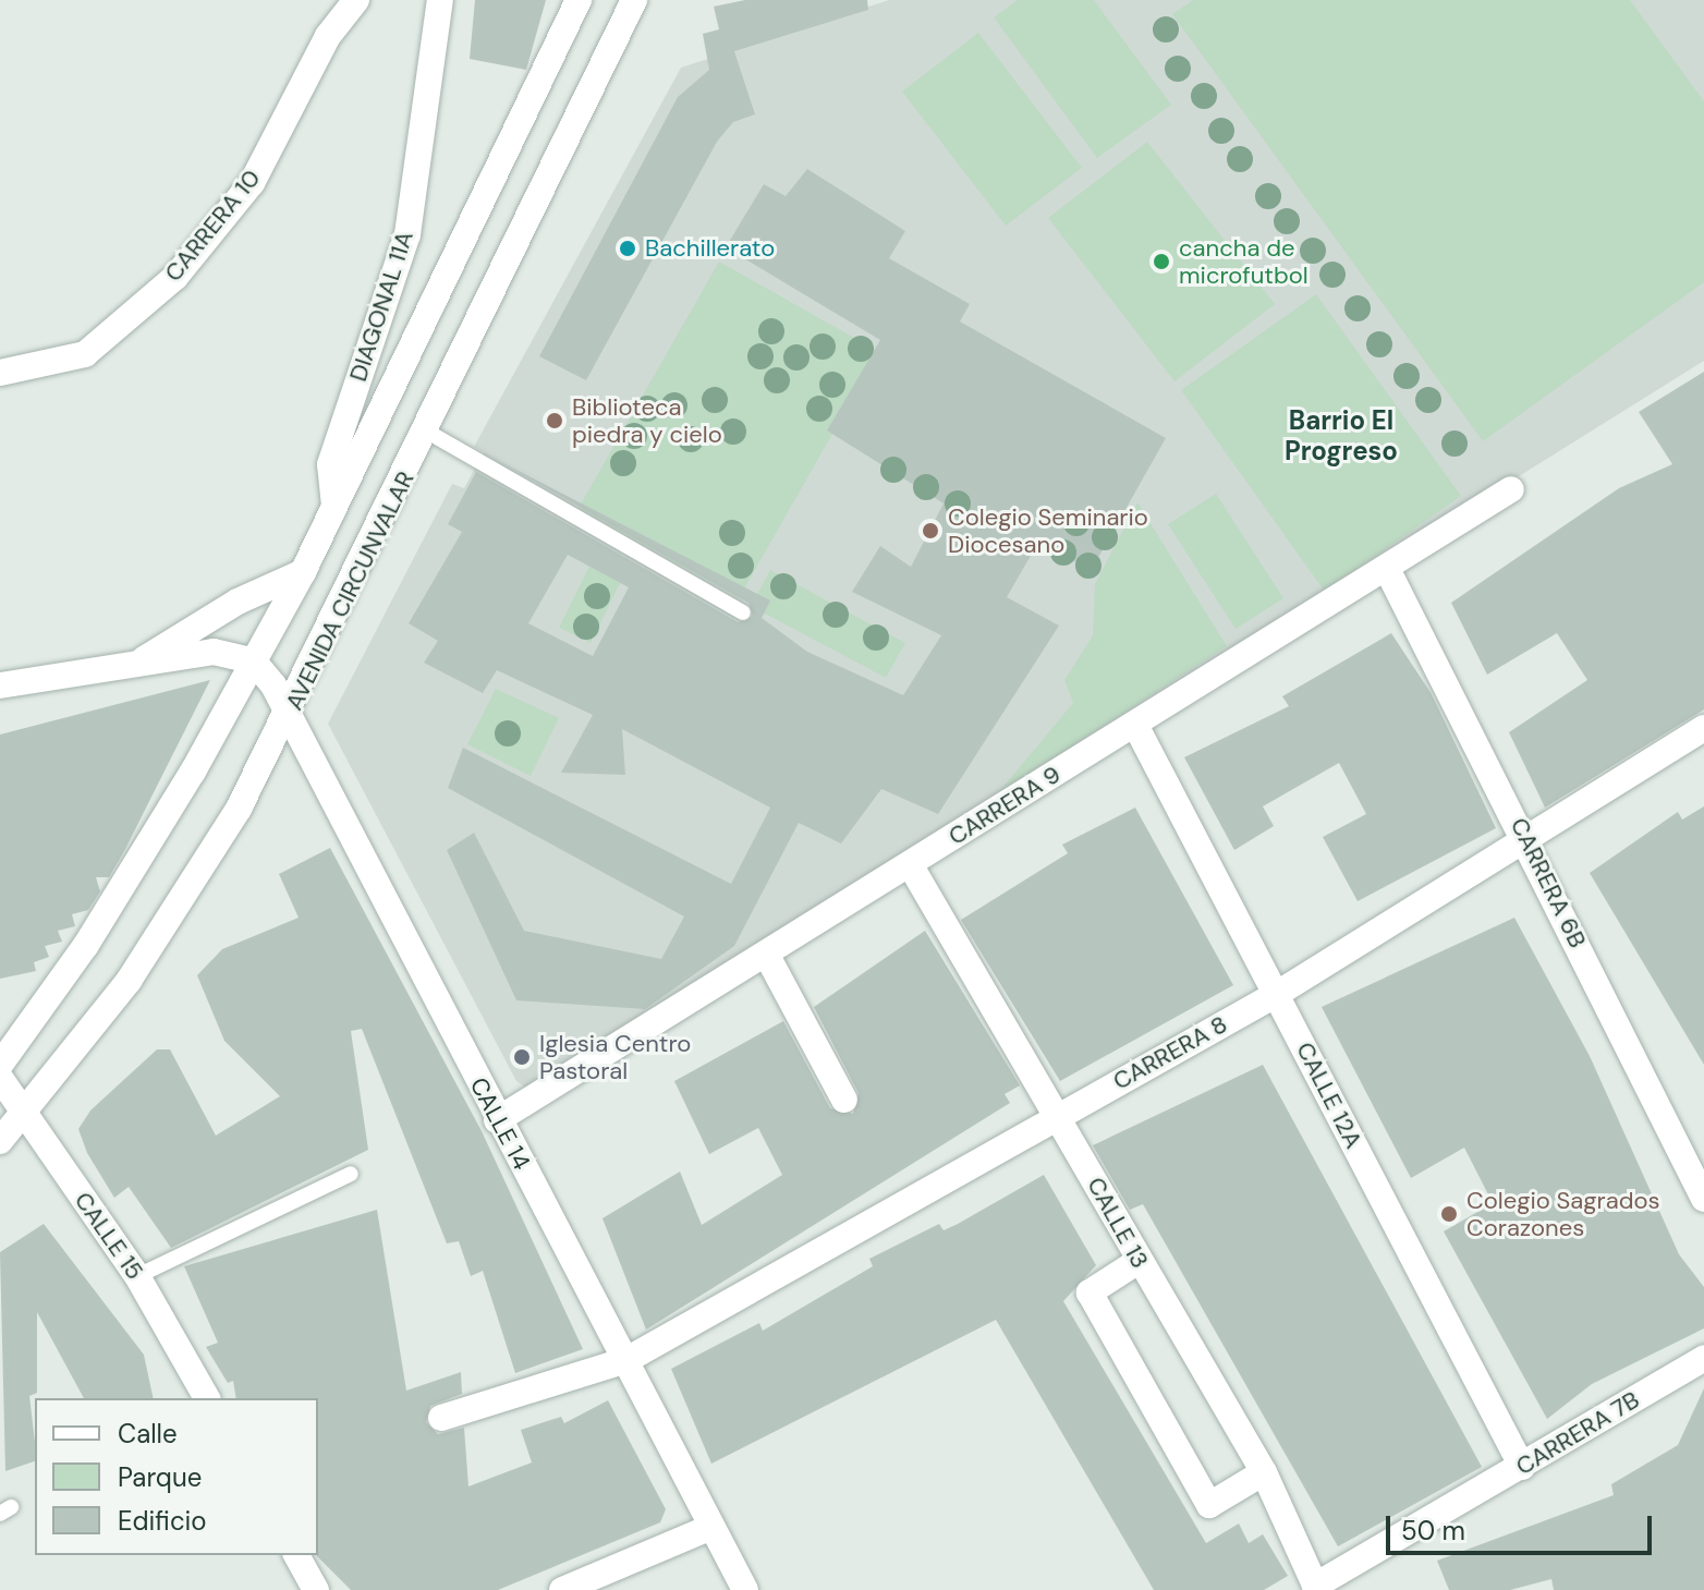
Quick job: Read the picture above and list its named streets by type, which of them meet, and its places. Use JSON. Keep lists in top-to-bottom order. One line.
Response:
{"streets":{"street":["CARRERA 10","DIAGONAL 11A","AVENIDA CIRCUNVALAR","CARRERA 9","CARRERA 6B","CARRERA 8","CALLE 12A","CALLE 14","CALLE 13","CALLE 15","CARRERA 7B"]},"crossings":[["DIAGONAL 11A","AVENIDA CIRCUNVALAR"],["AVENIDA CIRCUNVALAR","CALLE 14"],["AVENIDA CIRCUNVALAR","CALLE 15"],["CARRERA 9","CARRERA 6B"],["CARRERA 9","CALLE 12A"],["CARRERA 9","CALLE 14"],["CARRERA 9","CALLE 13"],["CARRERA 6B","CARRERA 8"],["CARRERA 8","CALLE 12A"],["CARRERA 8","CALLE 14"],["CARRERA 8","CALLE 13"],["CALLE 12A","CARRERA 7B"],["CALLE 13","CARRERA 7B"]],"districts":["Barrio El Progreso"],"places":["Bachillerato","cancha de microfutbol","Biblioteca piedra y cielo","Colegio Seminario Diocesano","Iglesia Centro Pastoral","Colegio Sagrados Corazones"],"legend":["Calle","Parque","Edificio"],"scale_bar":"50 m"}
